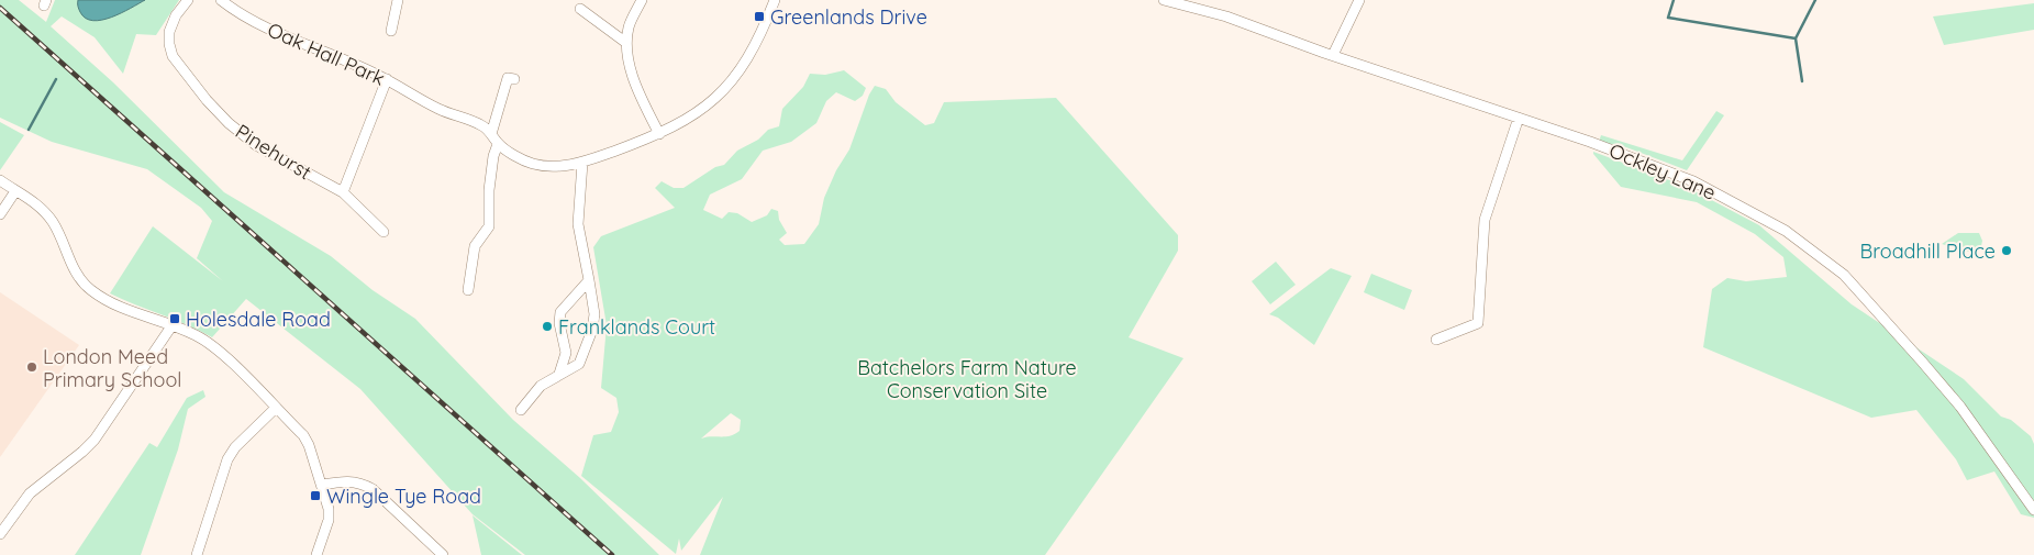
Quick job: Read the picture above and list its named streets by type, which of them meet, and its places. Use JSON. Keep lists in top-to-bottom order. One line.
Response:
{"streets":{"street":["Oak Hall Park","Pinehurst","Ockley Lane"]},"parks":["Batchelors Farm Nature Conservation Site"],"places":{"transit":["Greenlands Drive","Holesdale Road","Wingle Tye Road"],"other":["Broadhill Place","Franklands Court","London Meed Primary School"]}}
